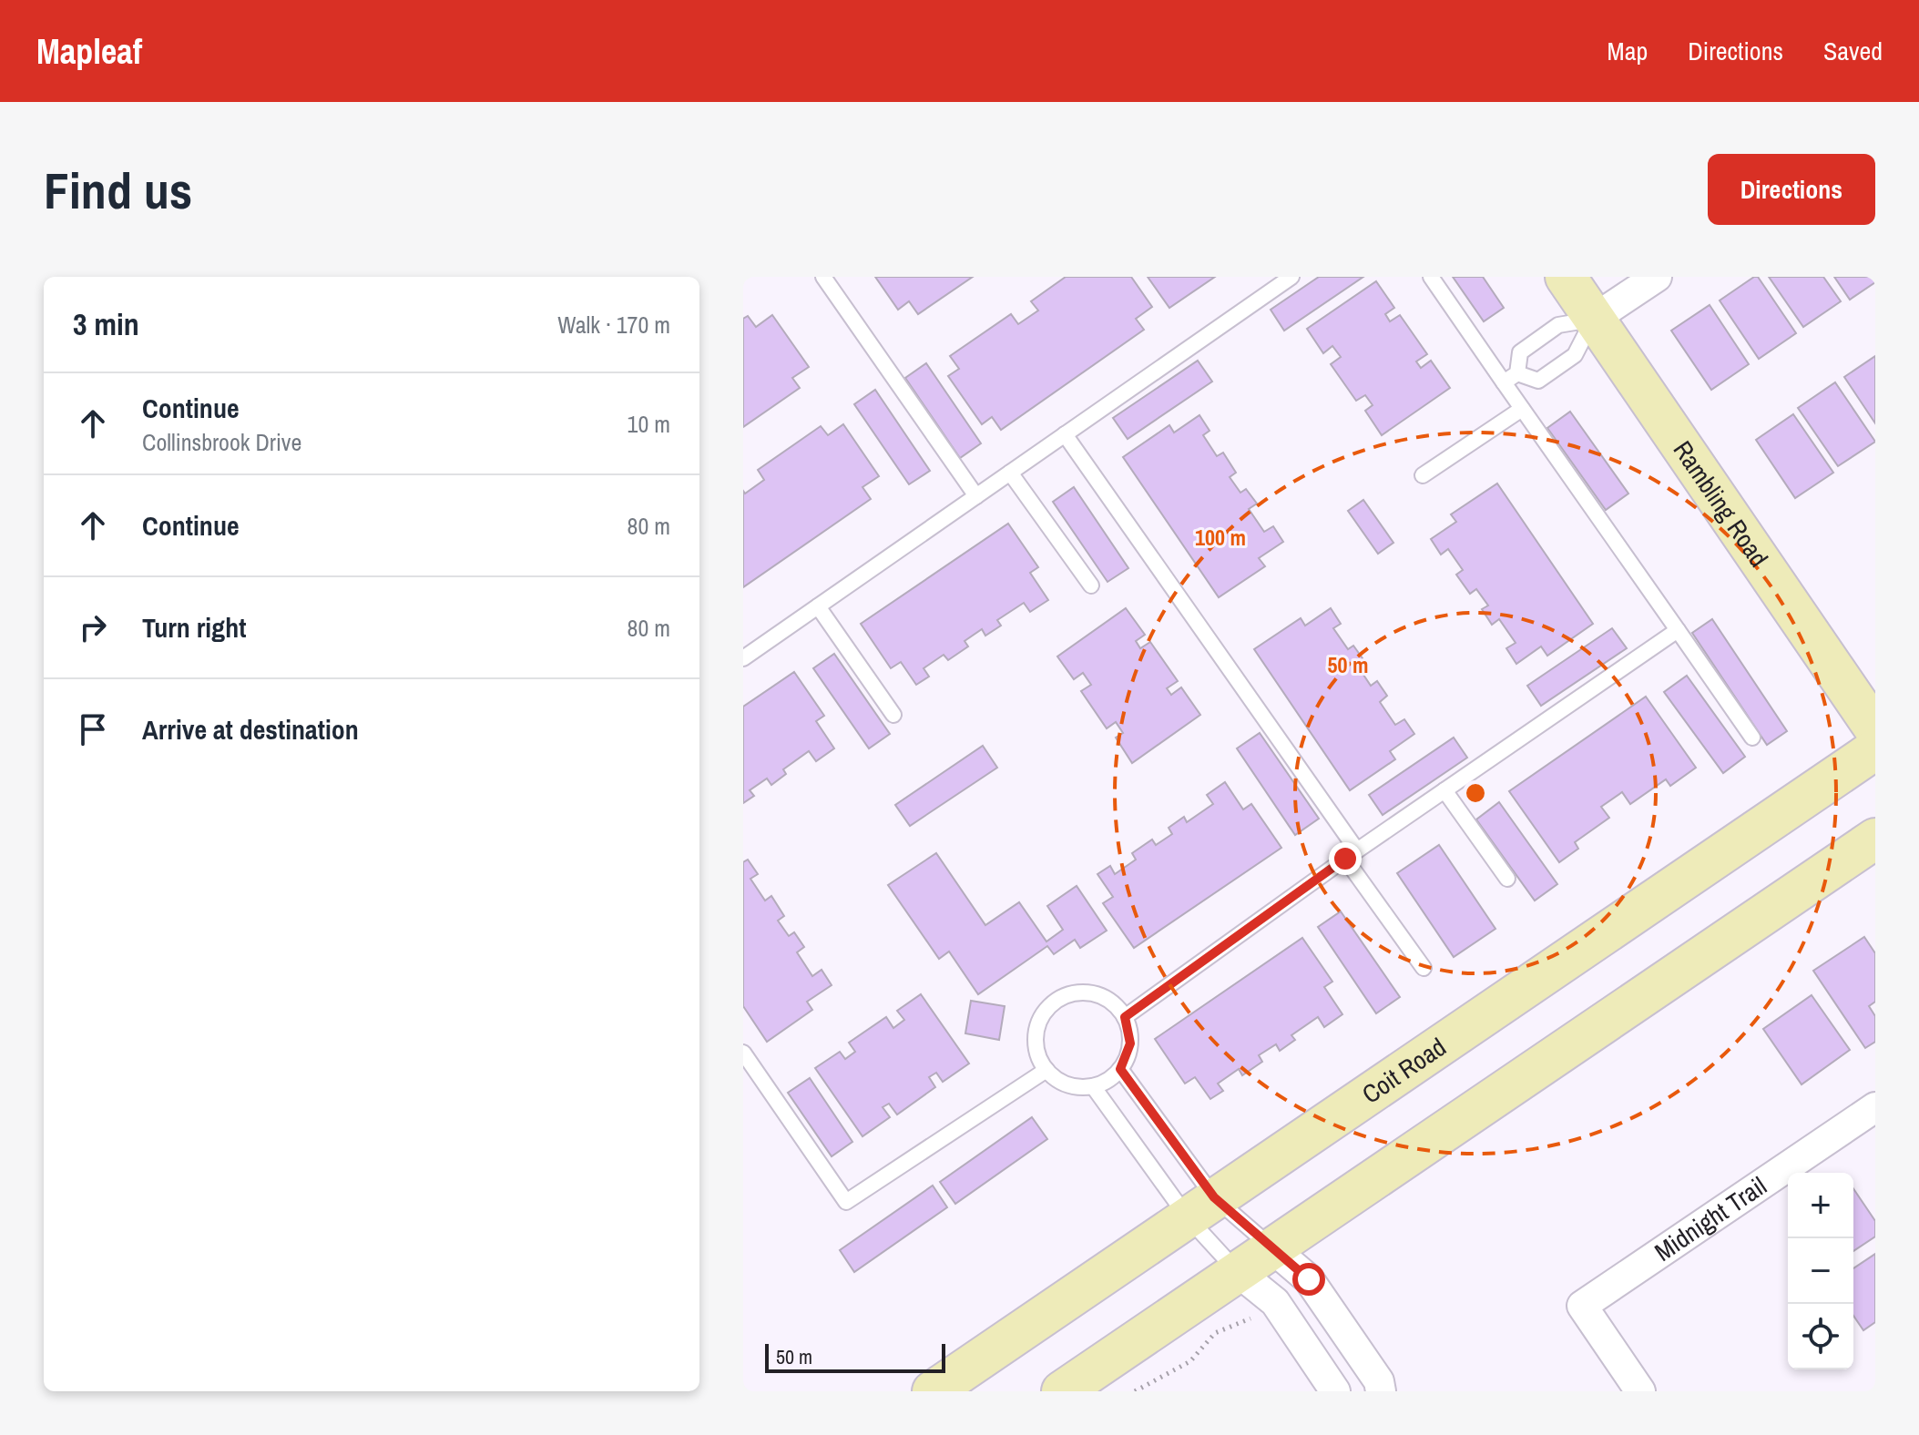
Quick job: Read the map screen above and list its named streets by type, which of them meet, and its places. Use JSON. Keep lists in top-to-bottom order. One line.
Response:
{"streets":{"main road":["Rambling Road","Coit Road"],"street":["Midnight Trail"]},"scale_bar":"50 m","page":{"header":"Mapleaf","nav":["Map","Directions","Saved"],"buttons":"Directions","title":"Find us","heading":["3 min","Walk · 170 m"],"list":[["Continue","Collinsbrook Drive","10 m"],["Continue","80 m"],["Turn right","80 m"],"Arrive at destination"],"map_buttons":["+","−"],"scale":"50 m"},"rings":["100 m","50 m"]}
